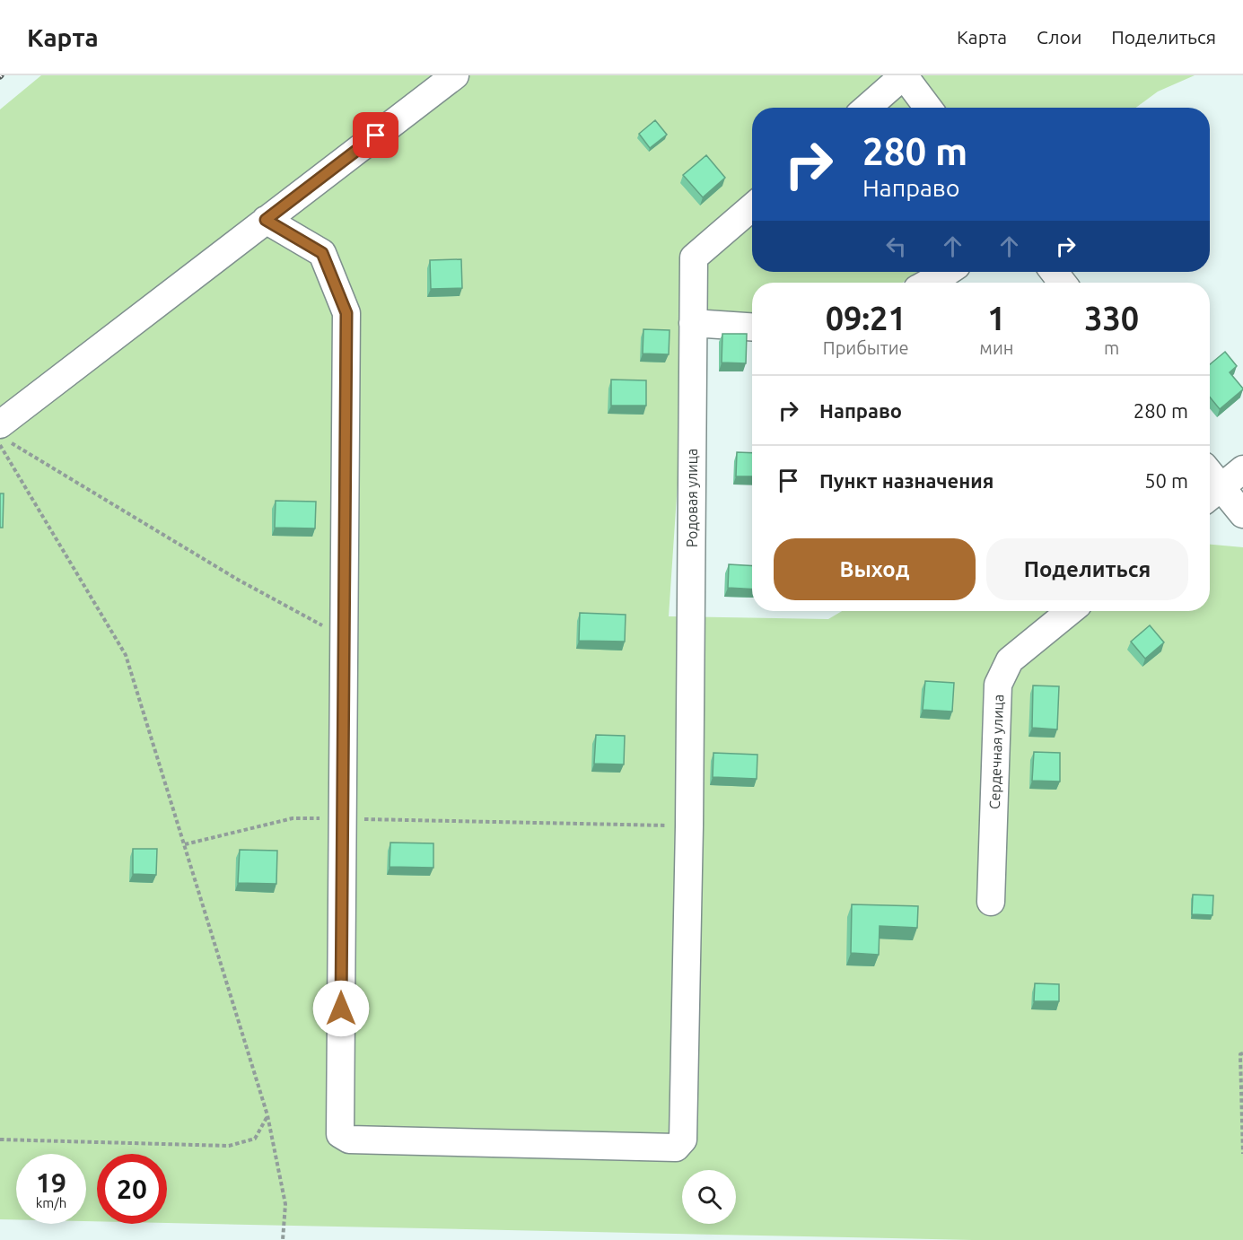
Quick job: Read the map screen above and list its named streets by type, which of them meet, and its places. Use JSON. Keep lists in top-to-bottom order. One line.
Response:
{"streets":{"street":["Родовая улица","Сердечная улица"]},"page":{"header":"Карта","nav":["Карта","Слои","Поделиться"],"turn":["280 m","Направо"],"eta":["09:21","Прибытие","1","мин","330","m"],"list":[{"name":"Направо","value":"280 m"},{"name":"Пункт назначения","value":"50 m"}],"buttons":["Выход","Поделиться"],"speed":"19 km/h","limit":"20"}}
